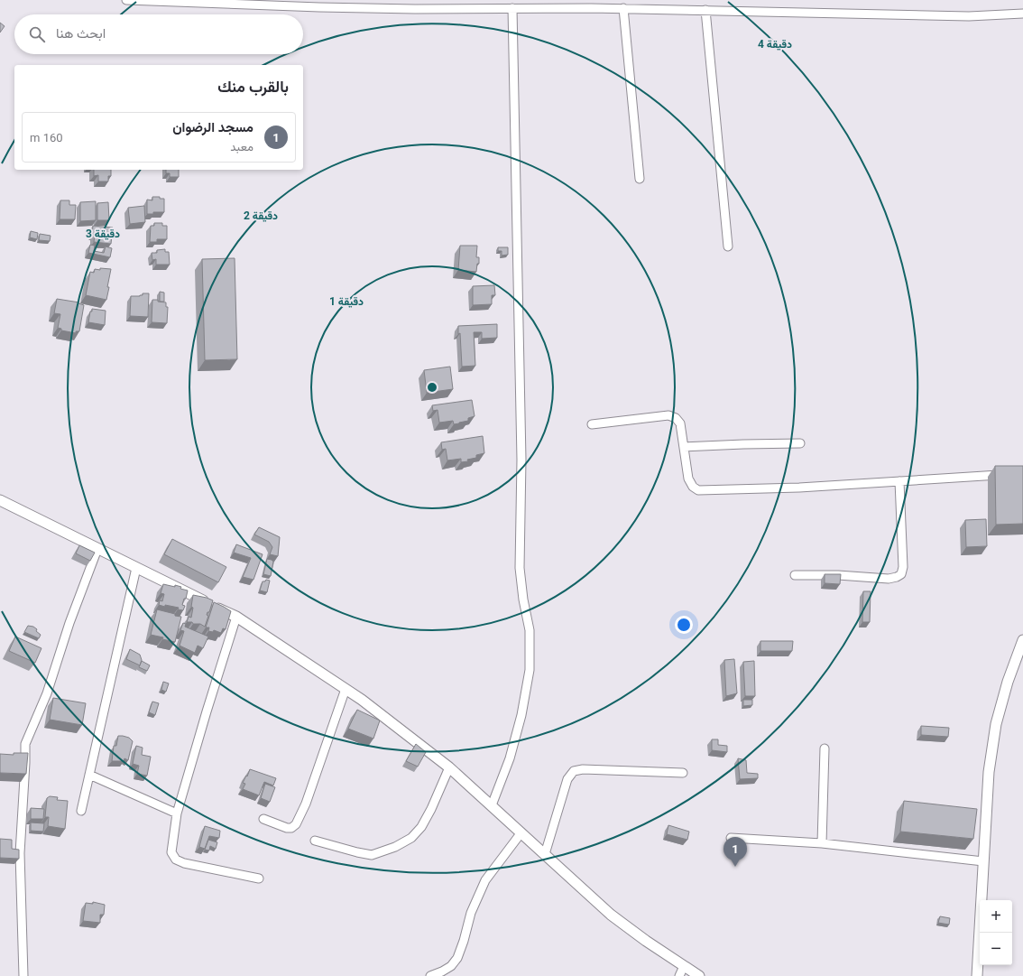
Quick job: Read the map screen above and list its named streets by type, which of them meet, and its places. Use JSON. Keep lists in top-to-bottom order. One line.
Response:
{"page":{"search":"ابحث هنا","heading":"بالقرب منك","list":[{"mark":"1","name":"مسجد الرضوان","note":"معبد","value":"160 m"}],"pins":"1","map_buttons":["+","−"]},"rings":["4 دقيقة","2 دقيقة","3 دقيقة","1 دقيقة"]}
